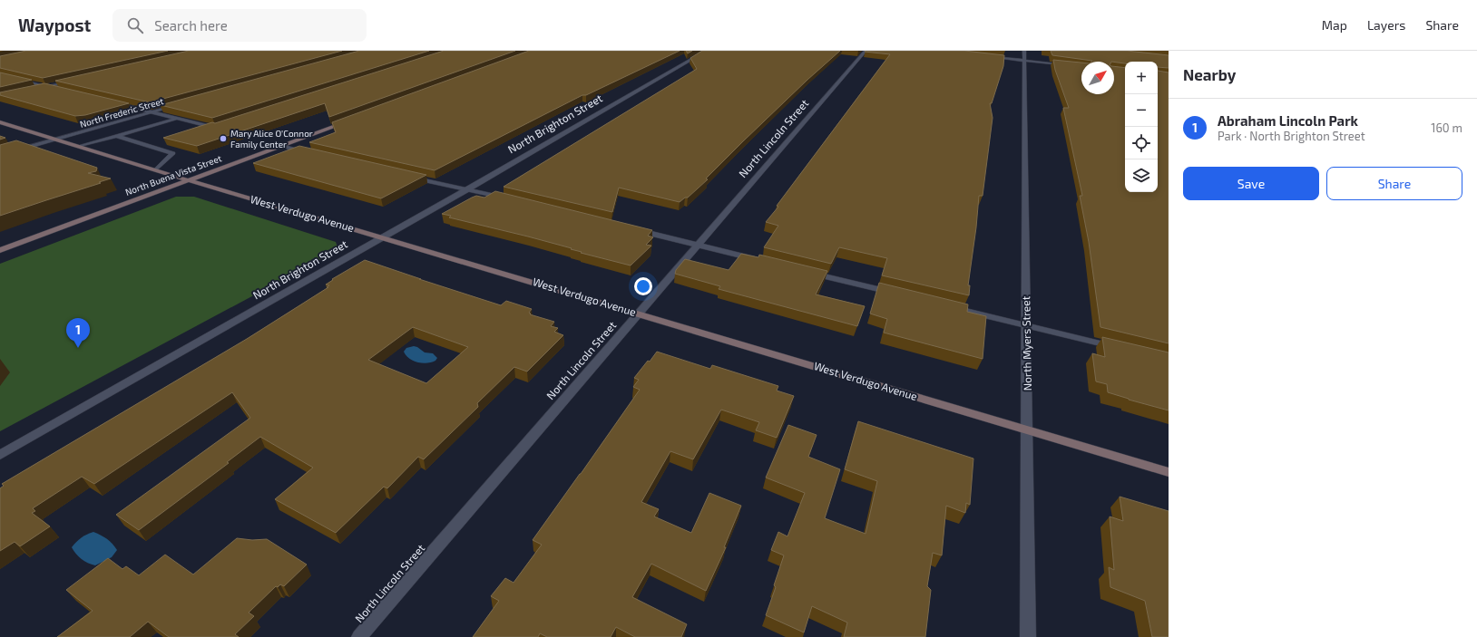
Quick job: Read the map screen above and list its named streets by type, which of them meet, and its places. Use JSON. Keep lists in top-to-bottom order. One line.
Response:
{"streets":{"main road":["North Buena Vista Street","West Verdugo Avenue"],"street":["North Frederic Street","North Brighton Street","North Lincoln Street","North Myers Street"]},"crossings":[["North Frederic Street","West Verdugo Avenue"],["North Brighton Street","West Verdugo Avenue"],["North Lincoln Street","West Verdugo Avenue"],["North Buena Vista Street","West Verdugo Avenue"],["West Verdugo Avenue","North Myers Street"]],"places":["Mary Alice O'Connor Family Center"],"north":"top right","page":{"header":"Waypost","search":"Search here","nav":["Map","Layers","Share"],"heading":"Nearby","map_buttons":["+","−"],"list":[{"mark":"1","name":"Abraham Lincoln Park","note":"Park · North Brighton Street","value":"160 m"}],"buttons":["Save","Share"],"pins":"1"}}
